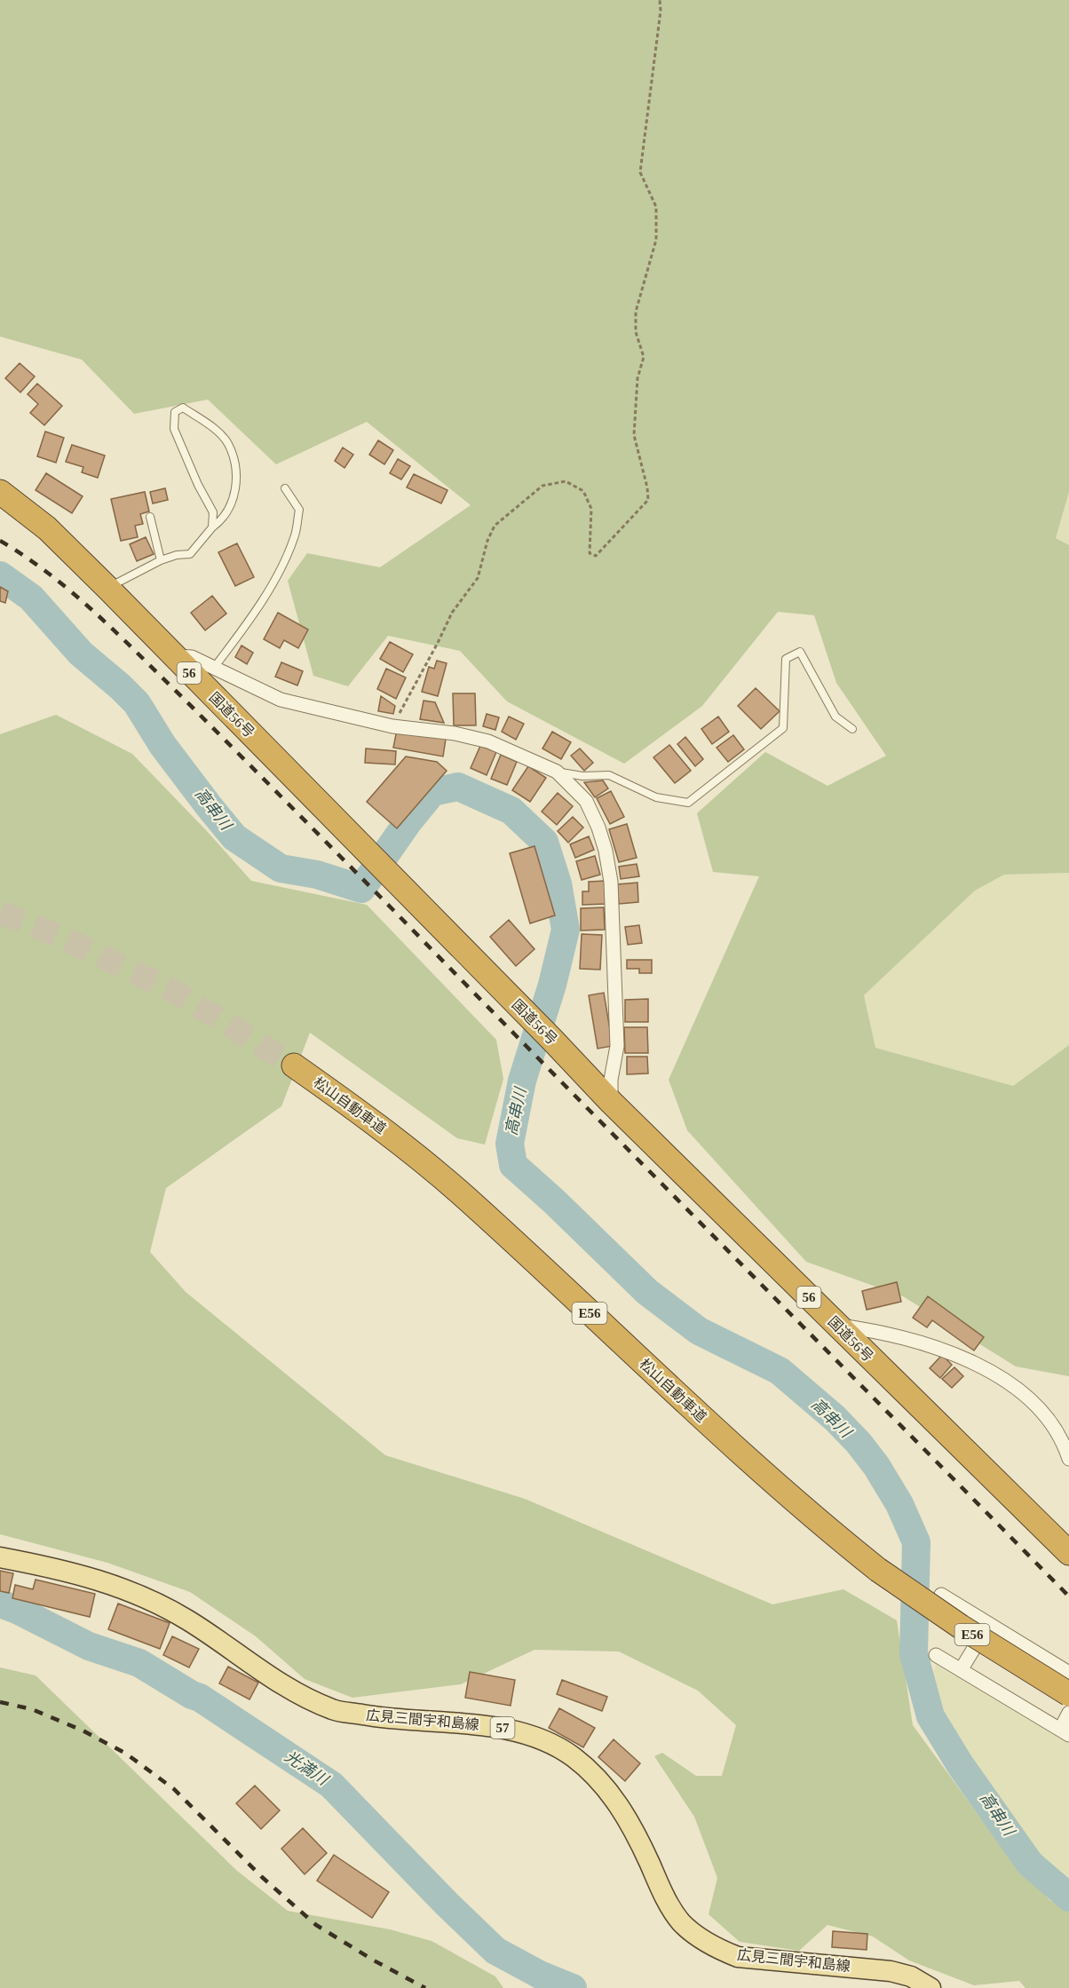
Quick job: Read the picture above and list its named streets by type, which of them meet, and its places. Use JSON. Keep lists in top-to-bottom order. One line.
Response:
{"streets":{"highway":["56","国道56号","松山自動車道","E56"],"main road":["広見三間宇和島線","57"]},"water":["高串川","光満川"]}
